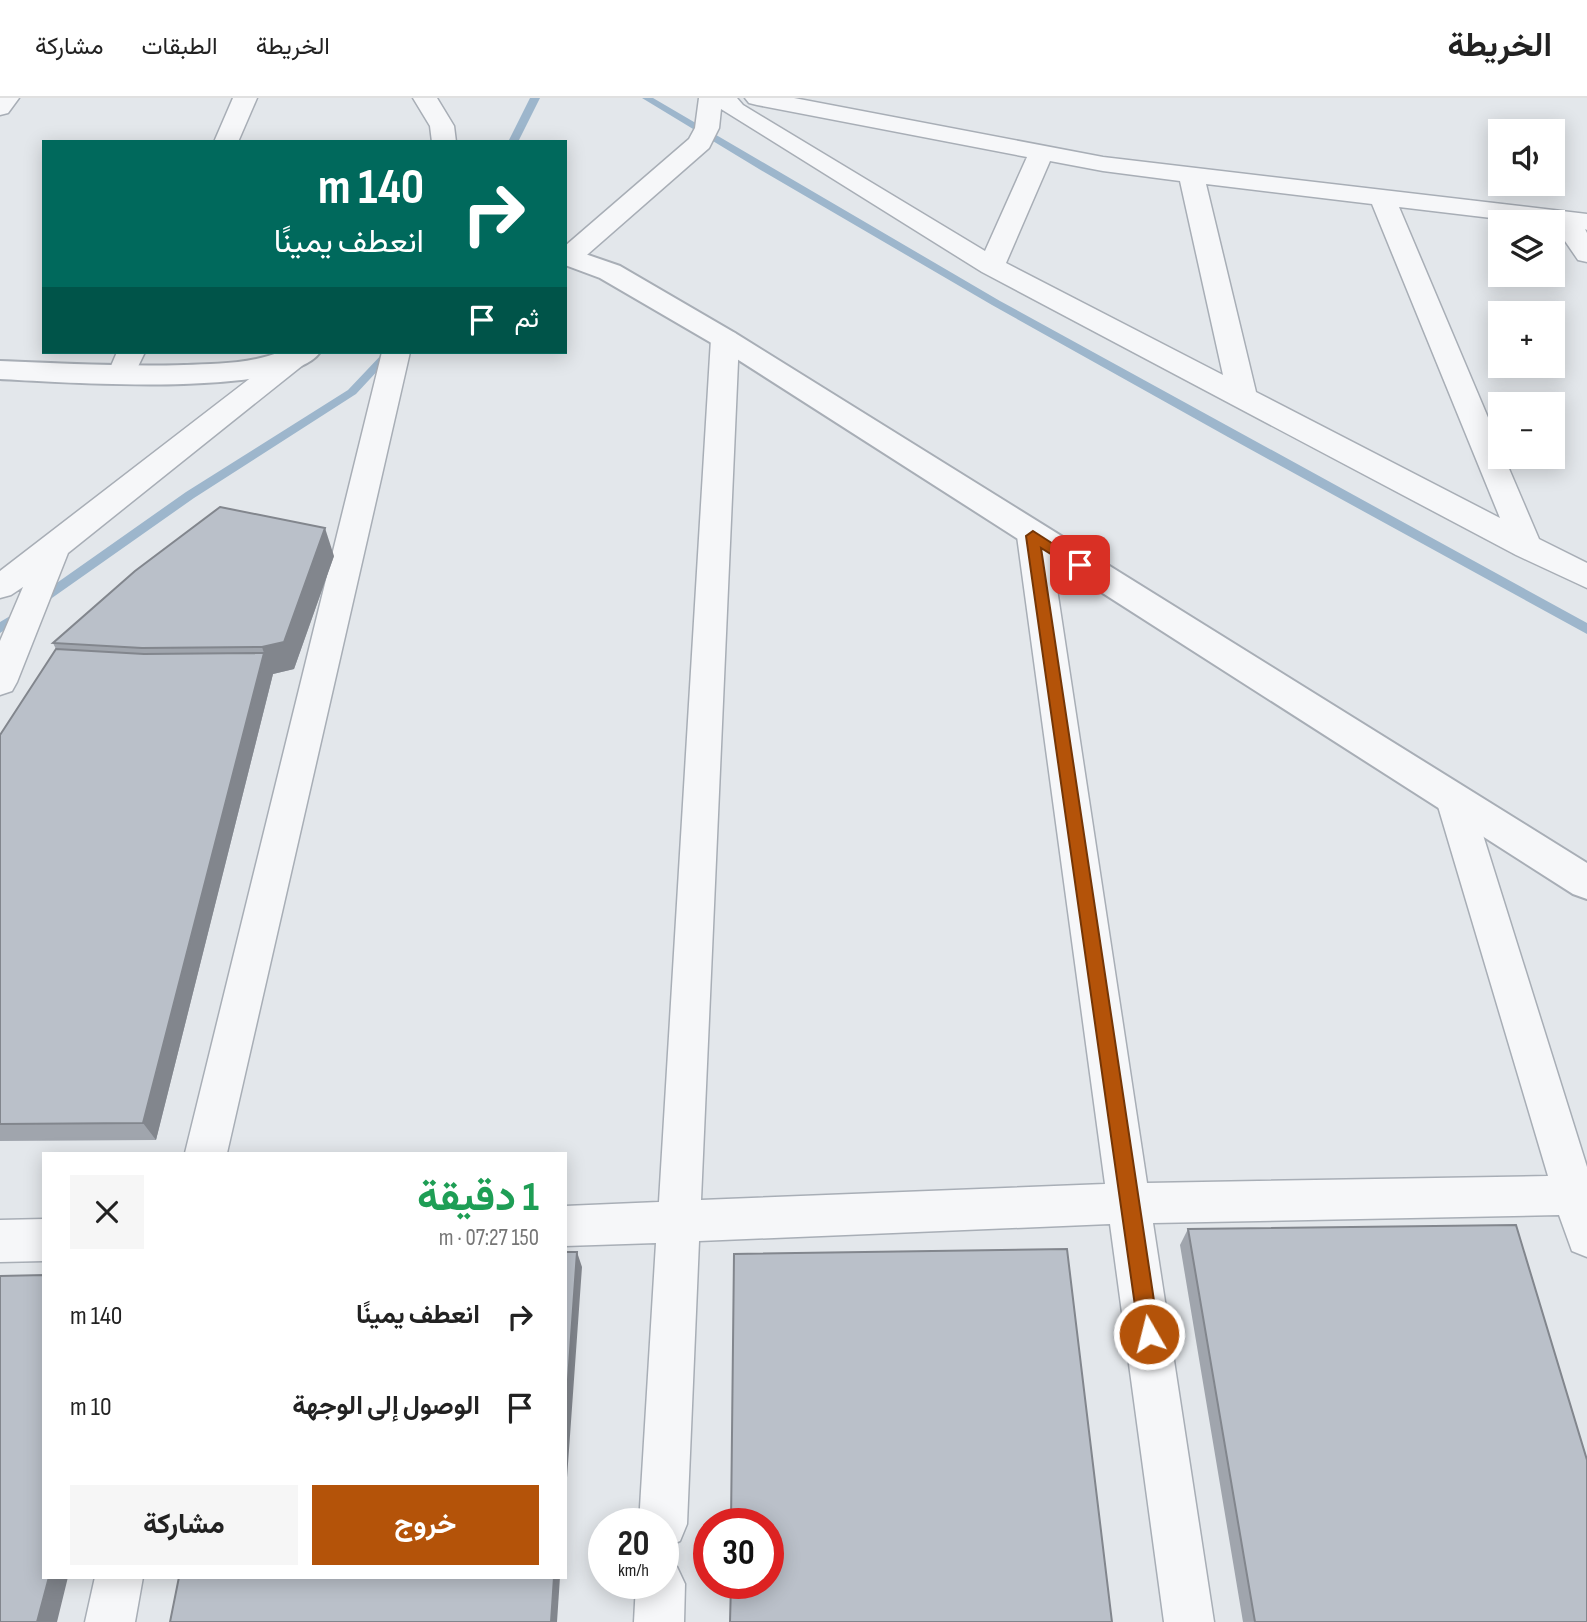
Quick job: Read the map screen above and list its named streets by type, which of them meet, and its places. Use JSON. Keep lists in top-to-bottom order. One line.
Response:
{"page":{"header":"الخريطة","nav":["الخريطة","الطبقات","مشاركة"],"map_buttons":["+","−"],"turn":["140 m","انعطف يمينًا"],"then":"ثم","heading":["1 دقيقة","150 m · 07:27"],"list":[{"name":"انعطف يمينًا","value":"140 m"},{"name":"الوصول إلى الوجهة","value":"10 m"}],"buttons":["خروج","مشاركة"],"speed":"20 km/h","limit":"30"}}
